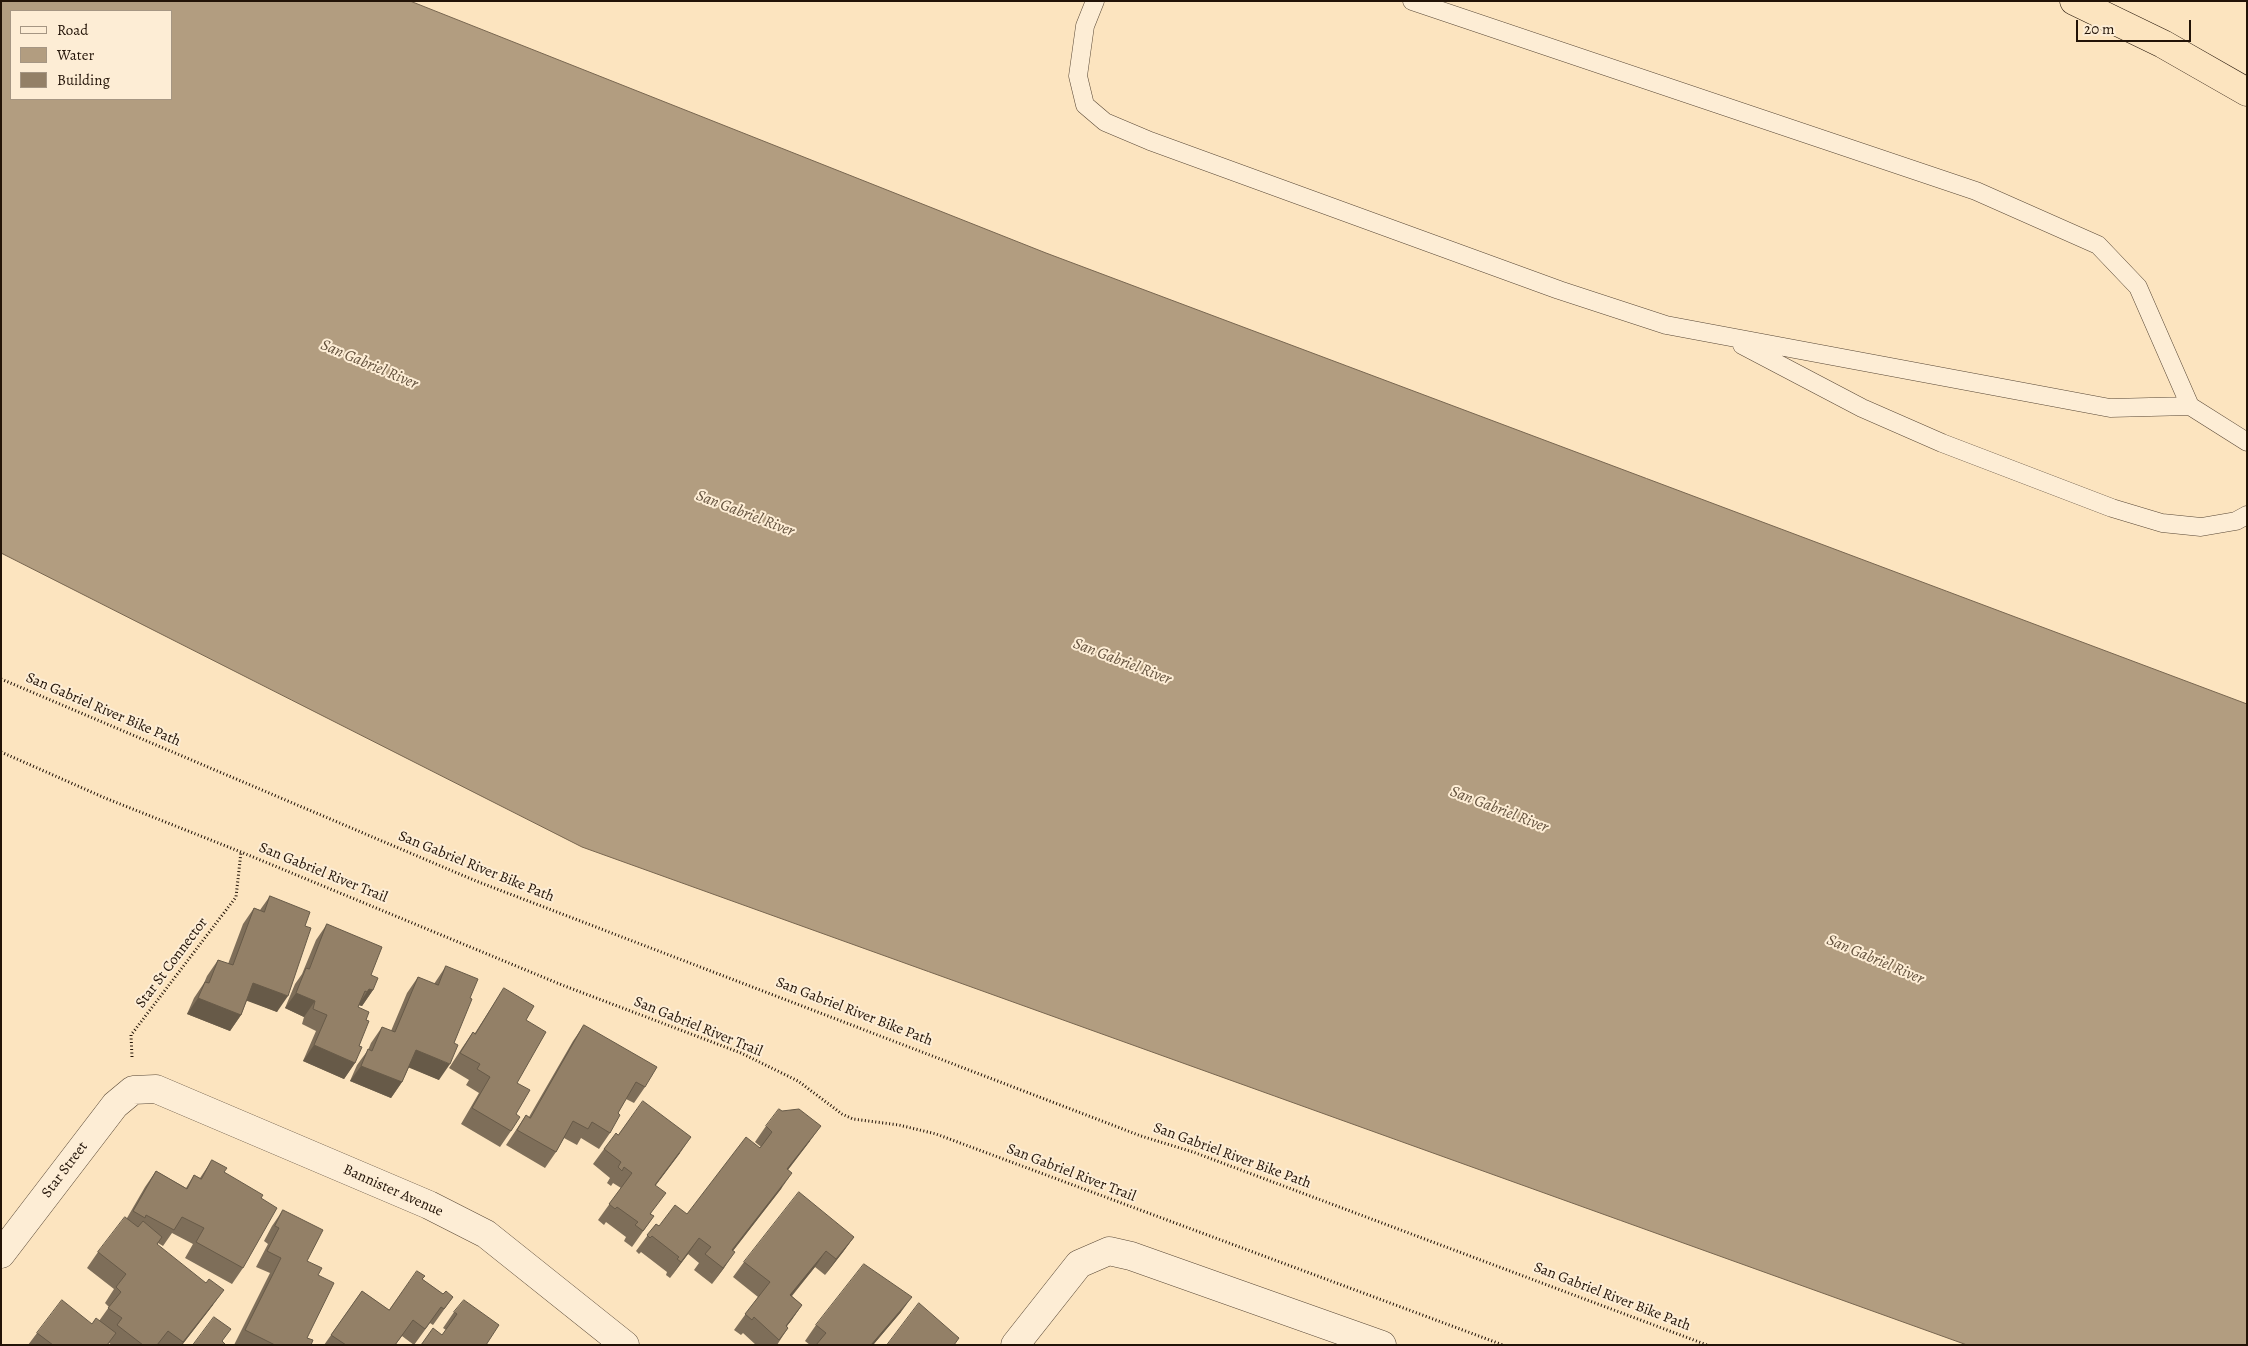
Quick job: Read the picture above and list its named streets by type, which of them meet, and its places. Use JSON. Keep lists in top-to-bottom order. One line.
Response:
{"streets":{"street":["Star Street","Bannister Avenue"],"path":["San Gabriel River Bike Path","San Gabriel River Trail","Star St Connector"]},"crossings":[["San Gabriel River Trail","Star St Connector"],["Star St Connector","Star Street"],["Star St Connector","Bannister Avenue"],["Star Street","Bannister Avenue"]],"water":["San Gabriel River"],"legend":["Road","Water","Building"],"scale_bar":"20 m"}
